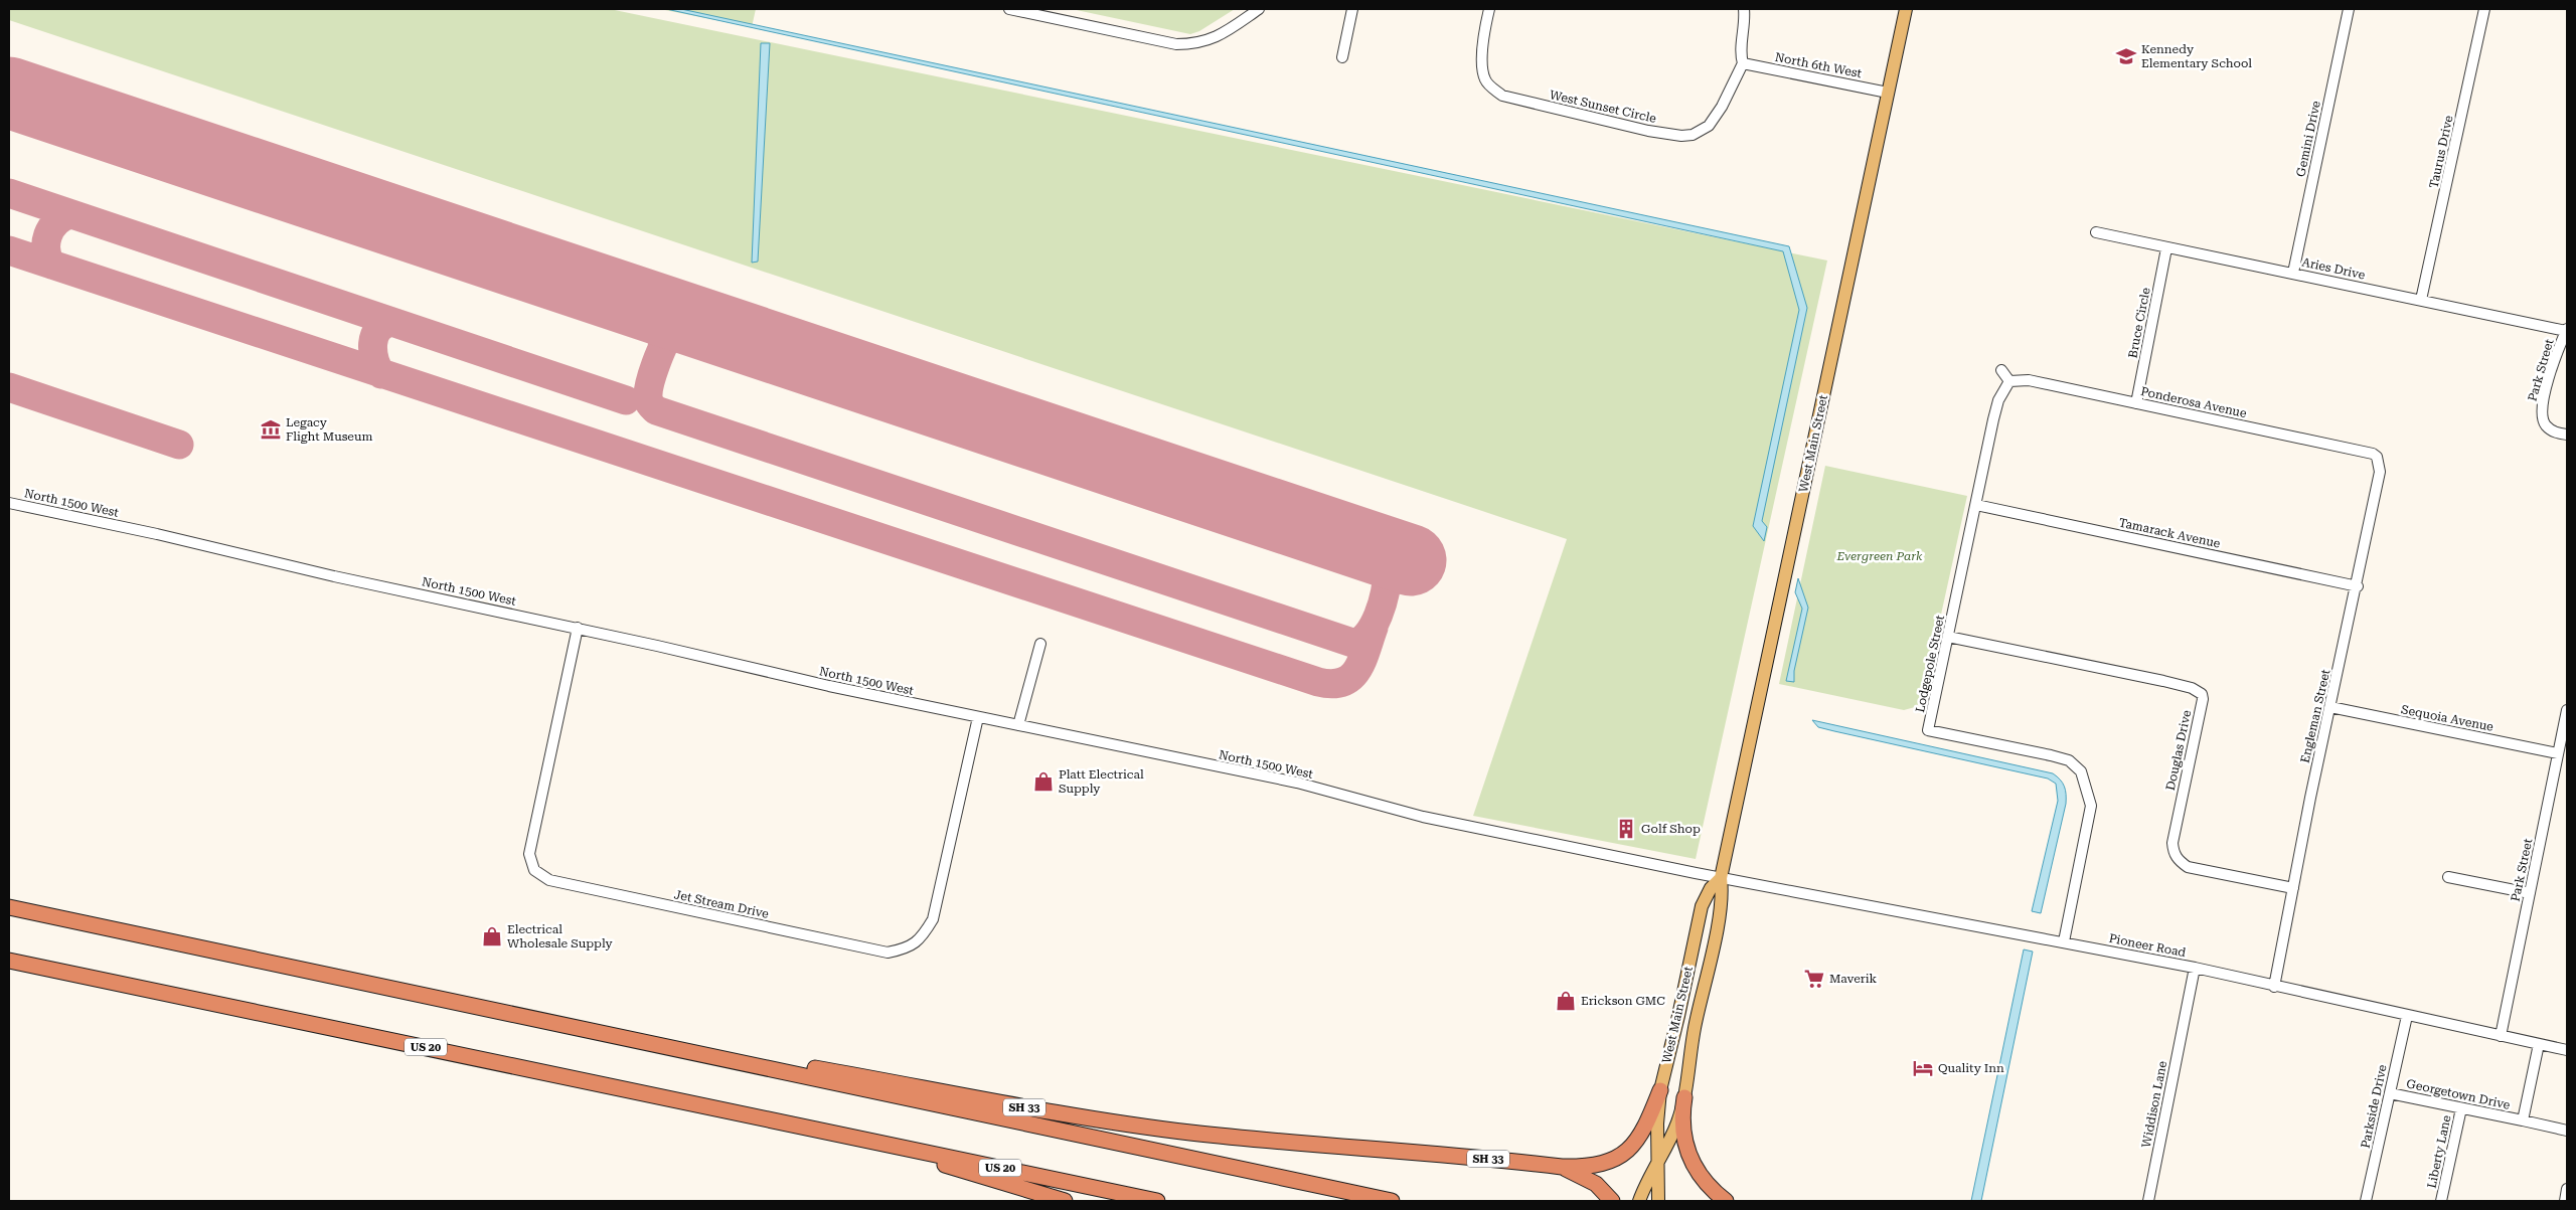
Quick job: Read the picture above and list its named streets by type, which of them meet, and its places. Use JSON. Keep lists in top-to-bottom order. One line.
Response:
{"streets":{"highway":["US 20","SH 33"],"main road":["West Main Street"],"street":["North 6th West","West Sunset Circle","Gemini Drive","Taurus Drive","Aries Drive","Bruce Circle","Park Street","Ponderosa Avenue","North 1500 West","Tamarack Avenue","Lodgepole Street","Engleman Street","Sequoia Avenue","Douglas Drive","Jet Stream Drive","Pioneer Road","Georgetown Drive","Widdison Lane","Parkside Drive","Liberty Lane"]},"crossings":[["North 6th West","West Sunset Circle"],["North 6th West","West Main Street"],["Gemini Drive","Aries Drive"],["Taurus Drive","Aries Drive"],["Aries Drive","Bruce Circle"],["Aries Drive","Park Street"],["Bruce Circle","Ponderosa Avenue"],["Park Street","Sequoia Avenue"],["Park Street","Pioneer Road"],["Ponderosa Avenue","Lodgepole Street"],["Ponderosa Avenue","Engleman Street"],["West Main Street","North 1500 West"],["West Main Street","Pioneer Road"],["North 1500 West","Jet Stream Drive"],["North 1500 West","Pioneer Road"],["Tamarack Avenue","Lodgepole Street"],["Tamarack Avenue","Engleman Street"],["Lodgepole Street","Douglas Drive"],["Lodgepole Street","Pioneer Road"],["Engleman Street","Sequoia Avenue"],["Engleman Street","Douglas Drive"],["Engleman Street","Pioneer Road"],["Pioneer Road","Georgetown Drive"],["Pioneer Road","Widdison Lane"],["Pioneer Road","Parkside Drive"],["Georgetown Drive","Parkside Drive"],["Georgetown Drive","Liberty Lane"]],"parks":["Evergreen Park"],"places":{"school or university":["Kennedy Elementary School"],"museum":["Legacy Flight Museum"],"shop":["Platt Electrical Supply","Electrical Wholesale Supply","Erickson GMC"],"building":["Golf Shop"],"supermarket":["Maverik"],"hotel":["Quality Inn"]}}
